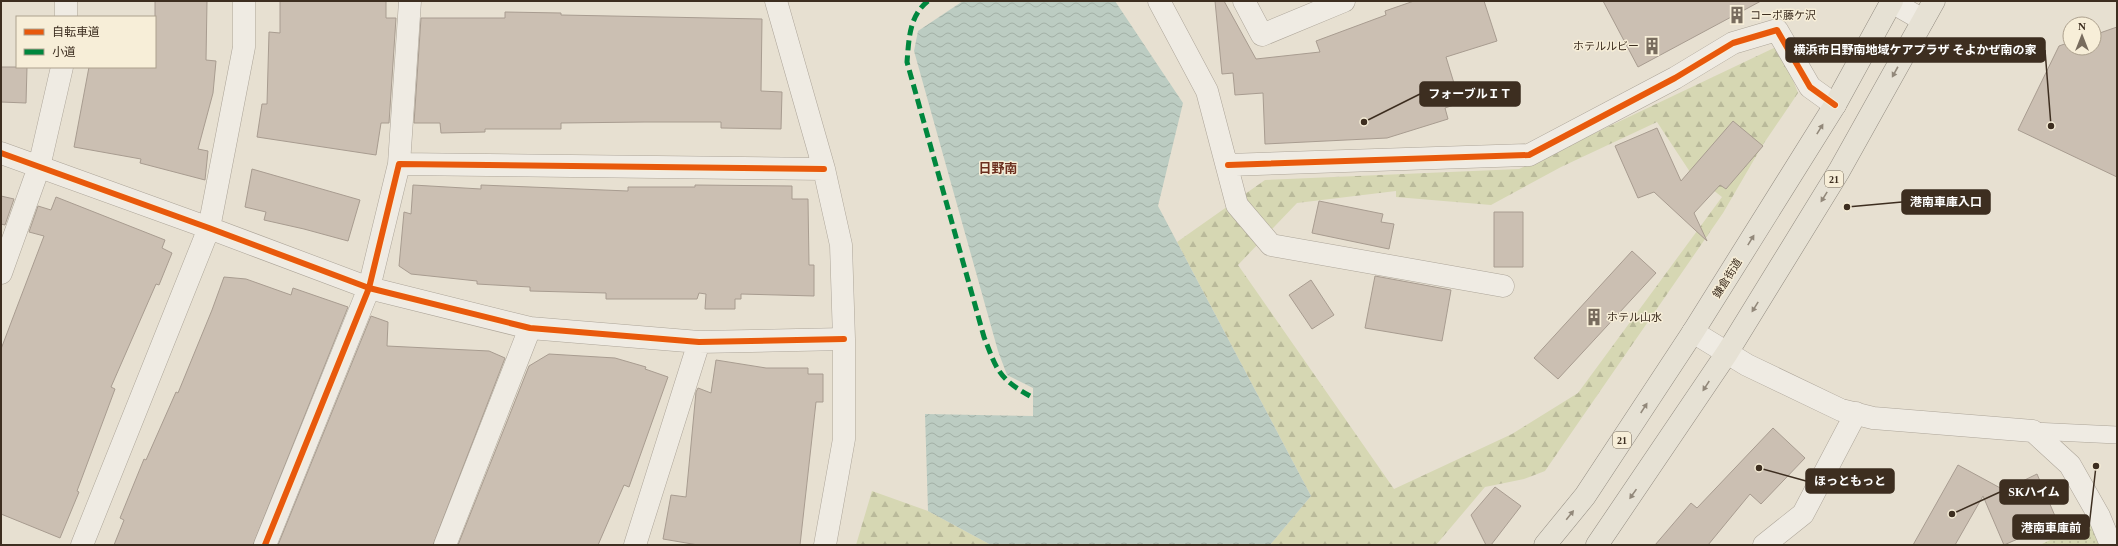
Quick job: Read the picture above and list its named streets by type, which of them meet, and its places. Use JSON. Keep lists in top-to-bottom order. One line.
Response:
{"streets":{"main road":["21","鎌倉街道"]},"districts":["日野南"],"places":{"building":["コーポ藤ケ沢","ホテルルビー","ホテル山水"],"other":["フォーブルＩＴ","横浜市日野南地域ケアプラザ そよかぜ南の家","港南車庫入口","港南車庫前","ほっともっと","SKハイム"]},"legend":["自転車道","小道"],"north":"top"}
